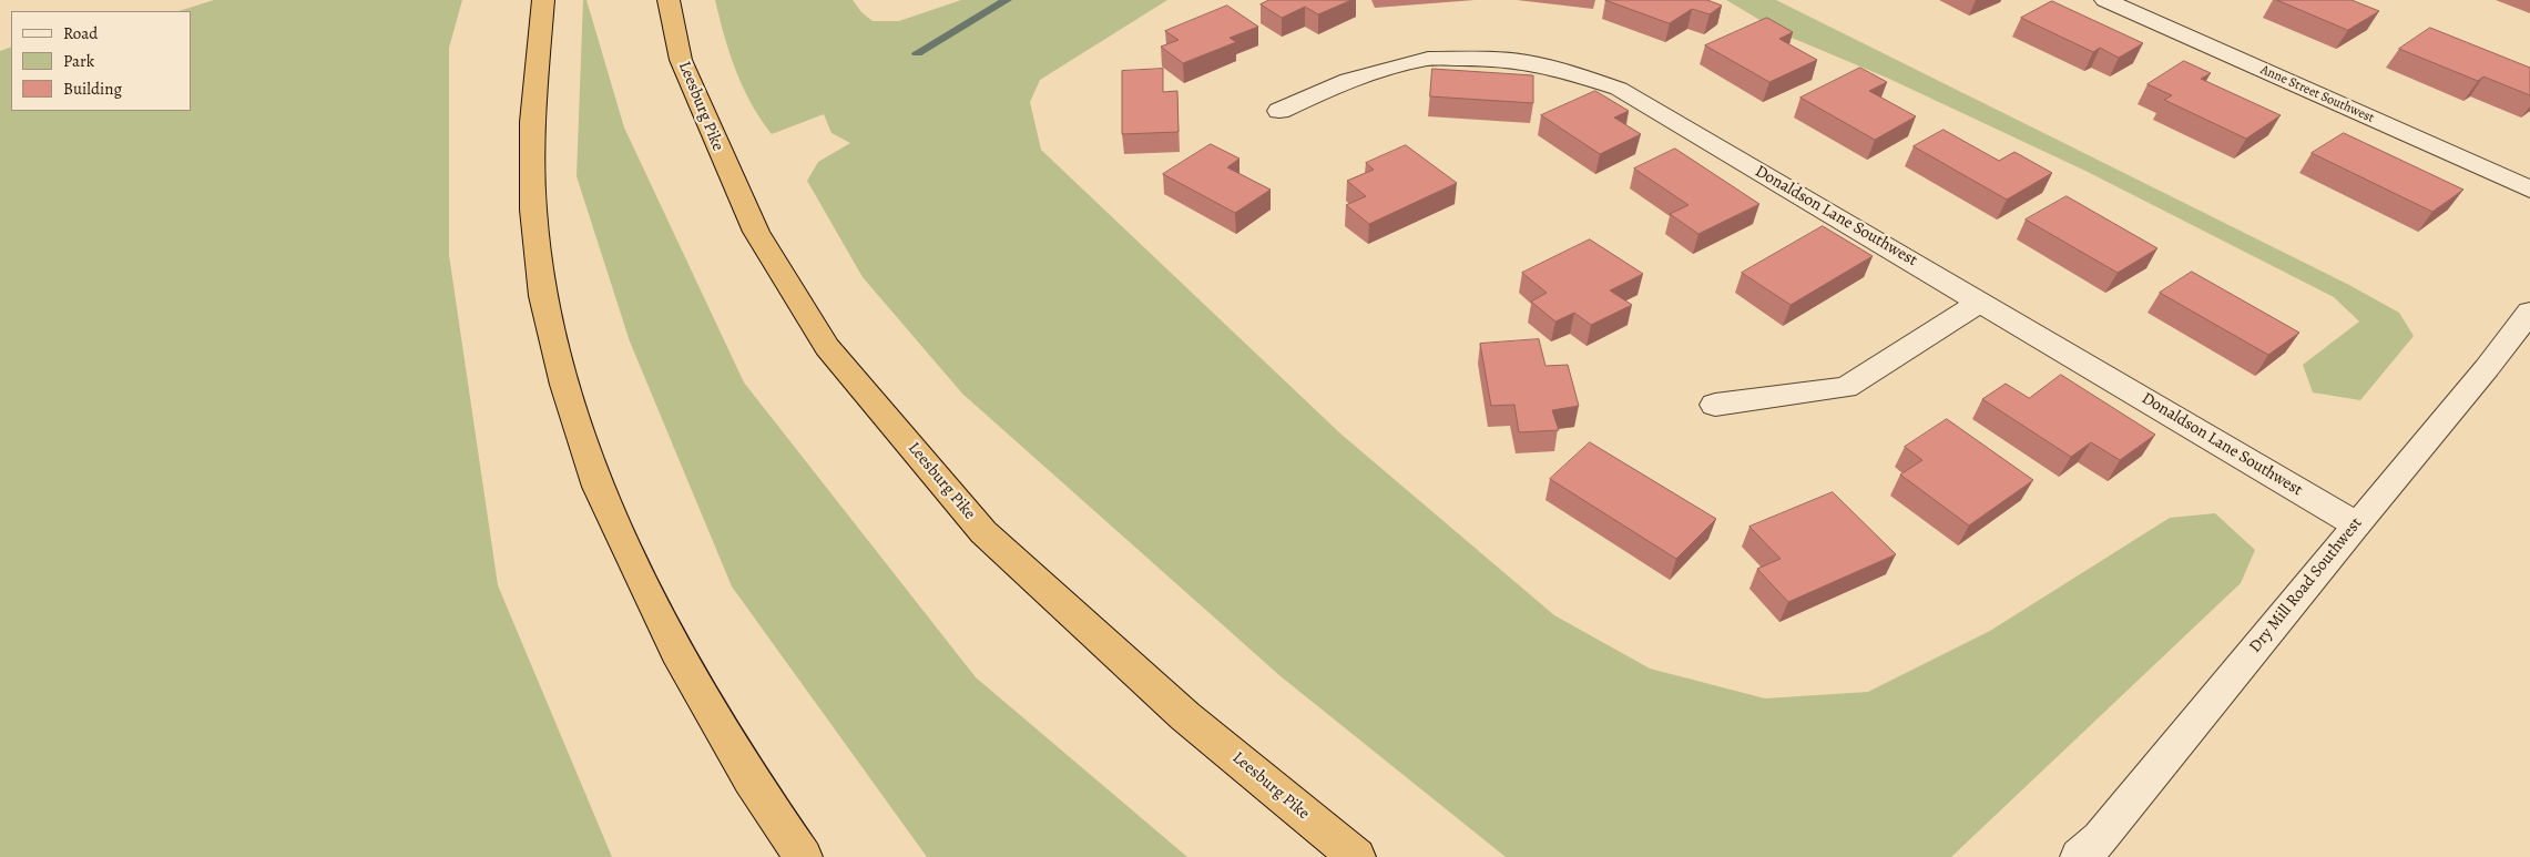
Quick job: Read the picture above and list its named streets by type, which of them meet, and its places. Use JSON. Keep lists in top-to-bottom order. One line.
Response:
{"streets":{"highway":["Leesburg Pike"],"street":["Anne Street Southwest","Donaldson Lane Southwest","Dry Mill Road Southwest"]},"crossings":[["Donaldson Lane Southwest","Dry Mill Road Southwest"]],"legend":["Road","Park","Building"]}
